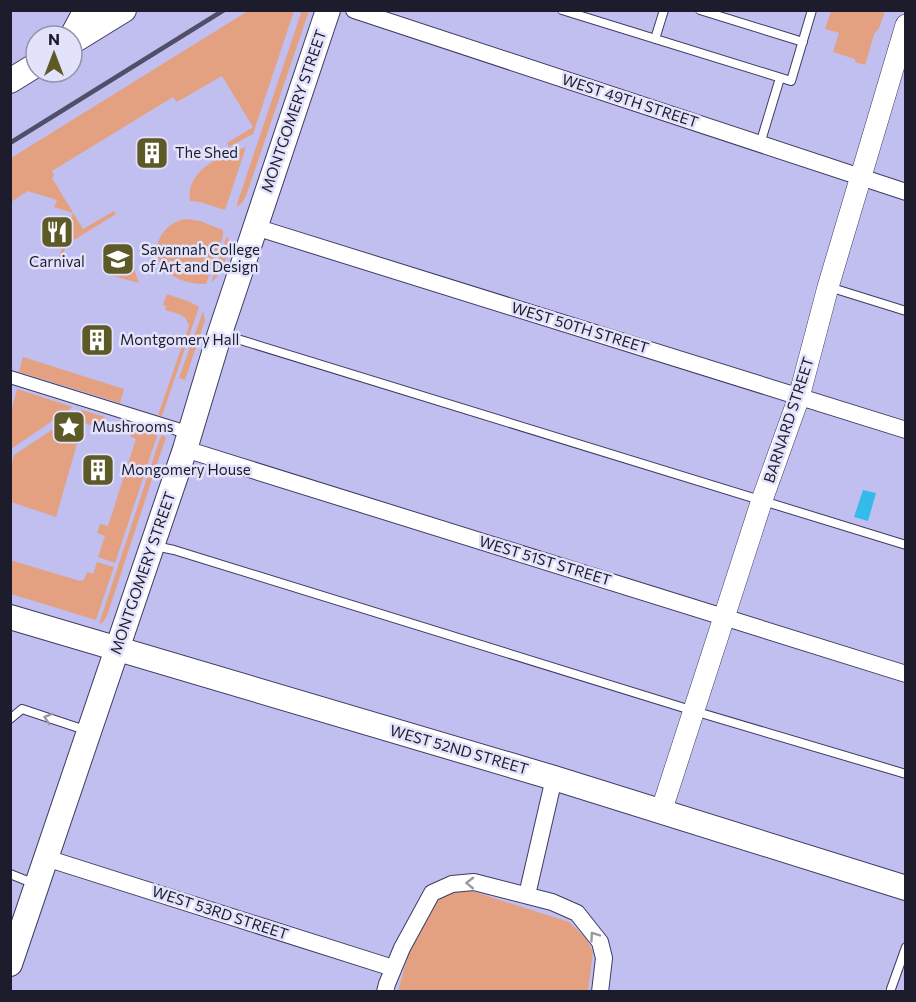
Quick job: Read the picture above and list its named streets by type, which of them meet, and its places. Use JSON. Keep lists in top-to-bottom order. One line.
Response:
{"streets":{"main road":["MONTGOMERY STREET","WEST 52ND STREET"],"street":["WEST 49TH STREET","WEST 50TH STREET","BARNARD STREET","WEST 51ST STREET","WEST 53RD STREET"]},"crossings":[["WEST 49TH STREET","BARNARD STREET"],["MONTGOMERY STREET","WEST 50TH STREET"],["MONTGOMERY STREET","WEST 51ST STREET"],["MONTGOMERY STREET","WEST 52ND STREET"],["MONTGOMERY STREET","WEST 53RD STREET"],["WEST 50TH STREET","BARNARD STREET"],["BARNARD STREET","WEST 51ST STREET"],["BARNARD STREET","WEST 52ND STREET"]],"places":{"building":["The Shed","Montgomery Hall","Mongomery House"],"restaurant":["Carnival"],"school or university":["Savannah College of Art and Design"],"place":["Mushrooms"]},"north":"top"}
